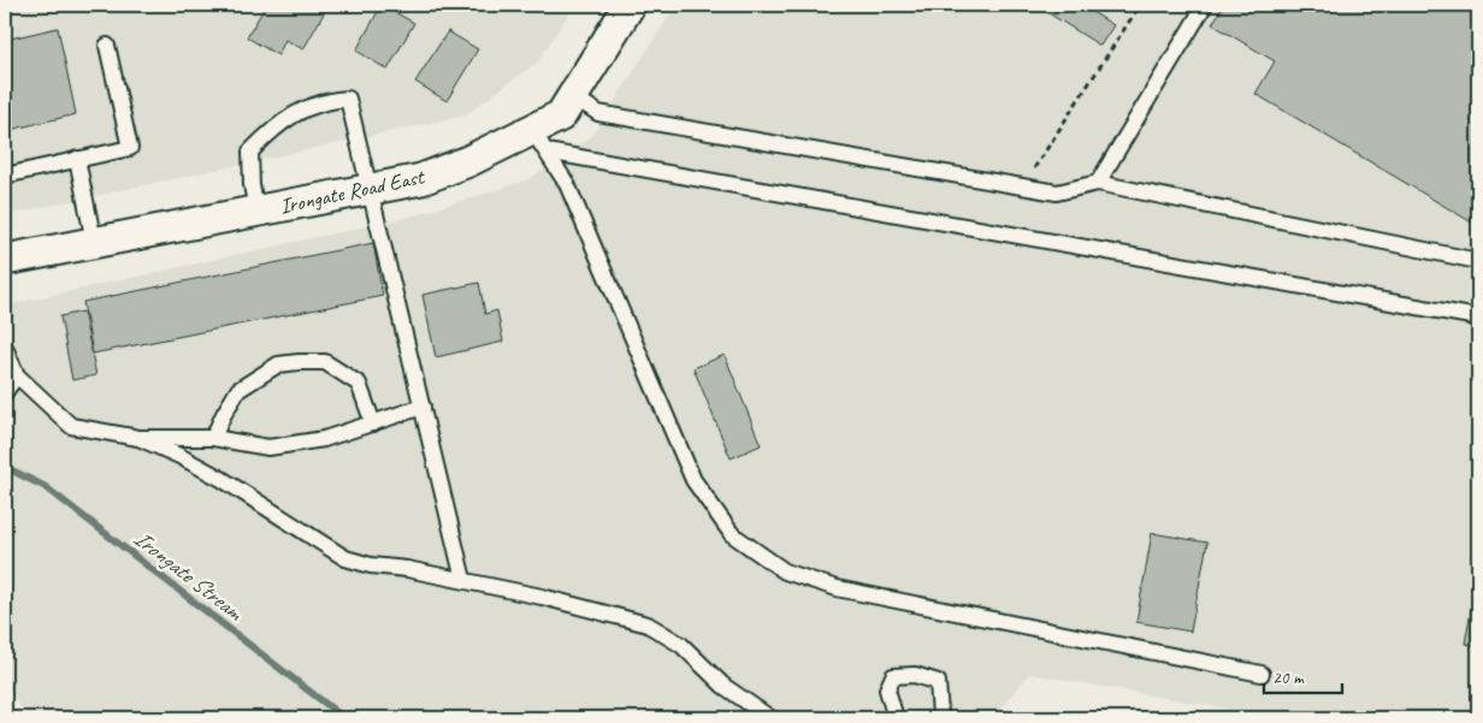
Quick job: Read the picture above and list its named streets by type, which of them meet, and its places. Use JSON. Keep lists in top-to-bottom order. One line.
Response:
{"streets":{"street":["Irongate Road East"]},"water":["Irongate Stream"],"scale_bar":"20 m"}
